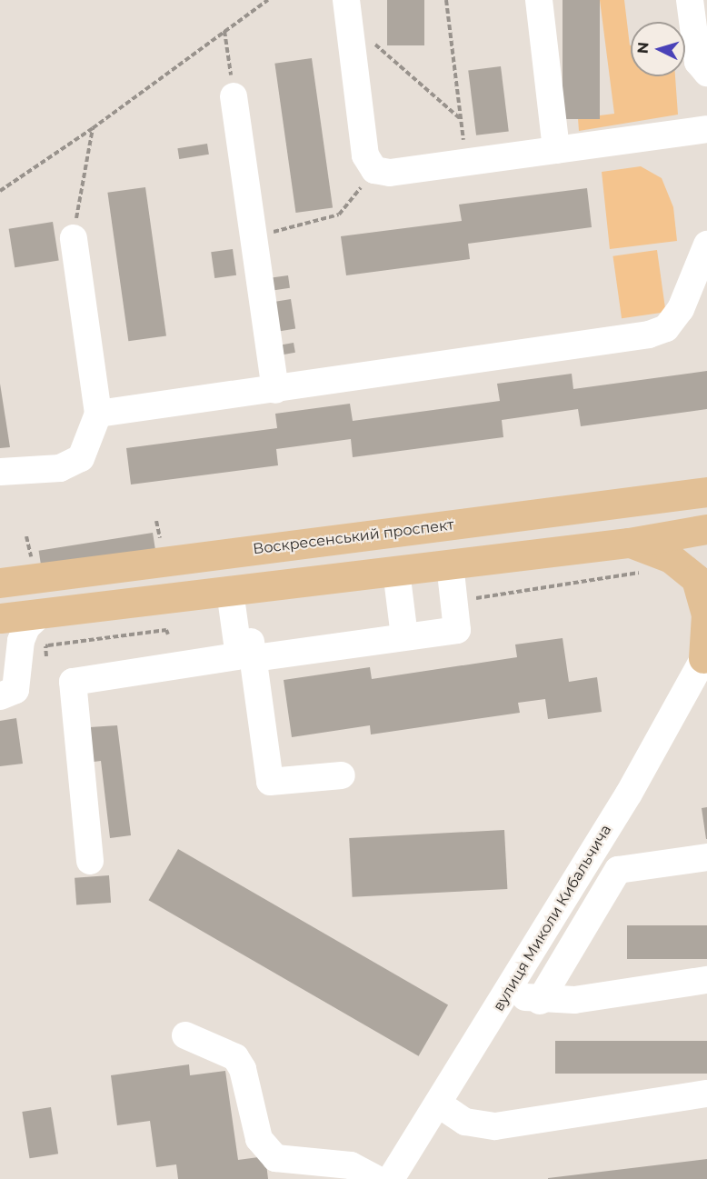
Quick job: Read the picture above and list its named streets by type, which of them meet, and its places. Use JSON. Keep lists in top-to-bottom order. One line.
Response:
{"streets":{"main road":["Воскресенський проспект"],"street":["вулиця Миколи Кибальчича"]},"north":"left"}
